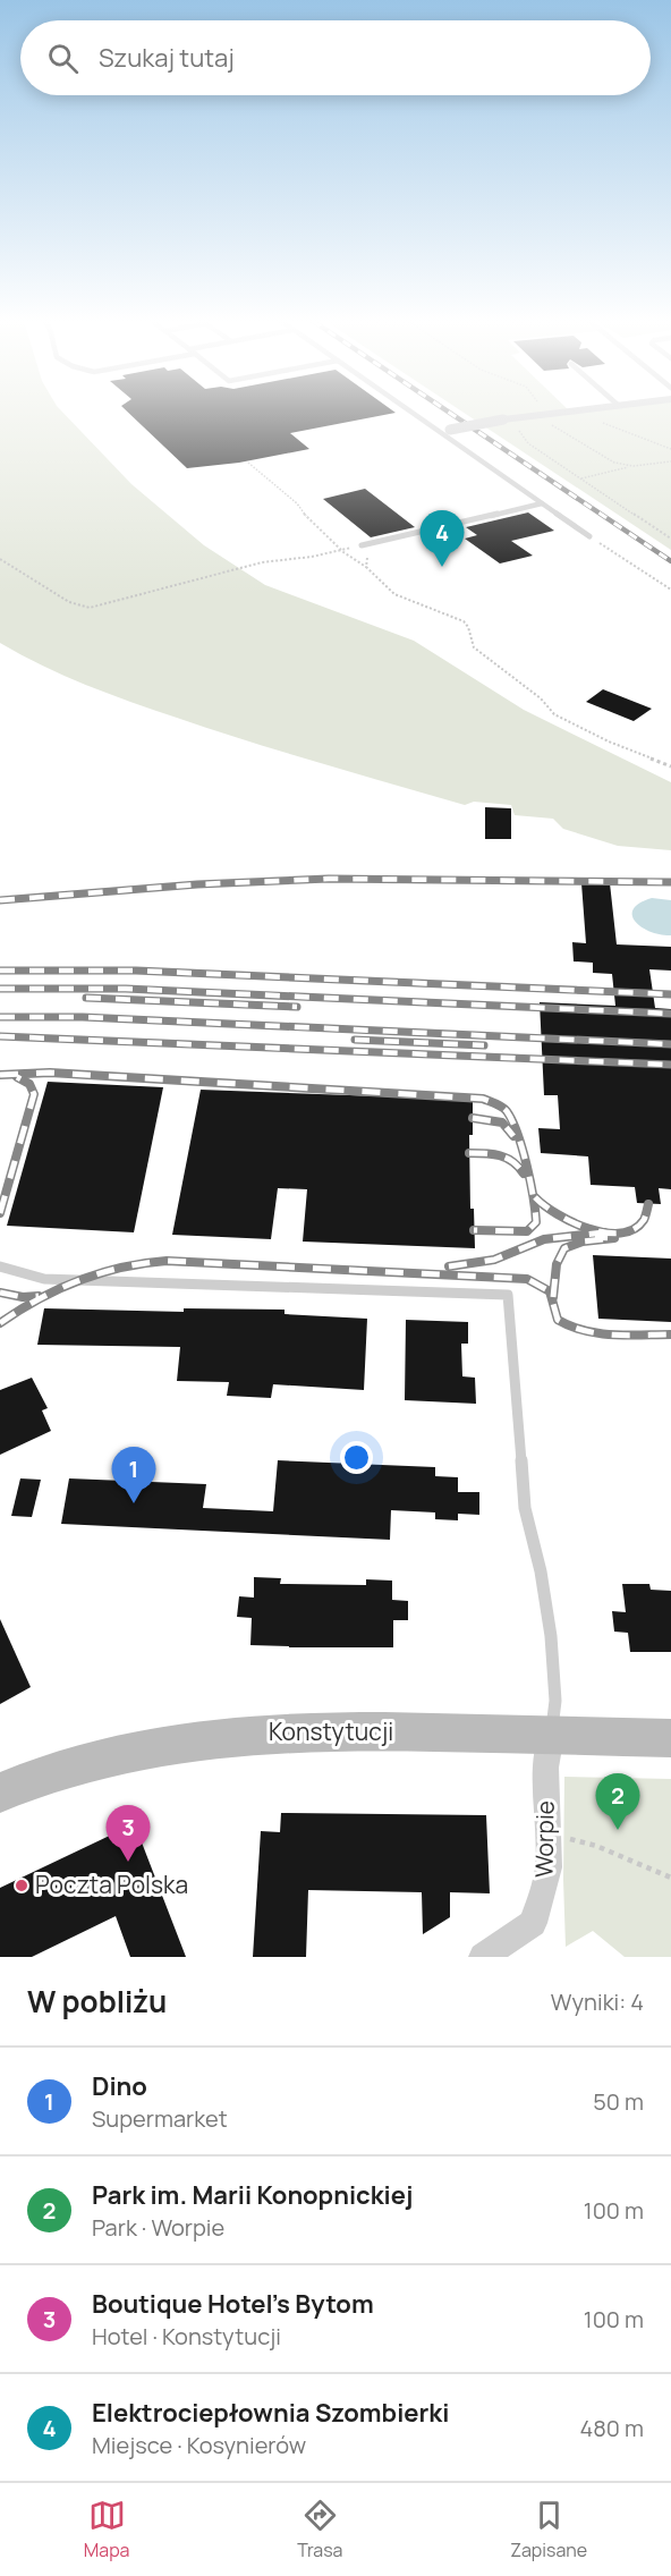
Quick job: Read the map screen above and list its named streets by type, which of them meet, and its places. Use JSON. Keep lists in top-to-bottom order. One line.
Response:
{"streets":{"street":["Konstytucji","Worpie"]},"crossings":[["Konstytucji","Worpie"]],"places":["Poczta Polska"],"page":{"search":"Szukaj tutaj","pins":["4","1","2","3"],"heading":["W pobliżu","Wyniki: 4"],"list":[{"mark":"1","name":"Dino","note":"Supermarket","value":"50 m"},{"mark":"2","name":"Park im. Marii Konopnickiej","note":"Park · Worpie","value":"100 m"},{"mark":"3","name":"Boutique Hotel's Bytom","note":"Hotel · Konstytucji","value":"100 m"},{"mark":"4","name":"Elektrociepłownia Szombierki","note":"Miejsce · Kosynierów","value":"480 m"}],"nav":["Mapa","Trasa","Zapisane"]}}
